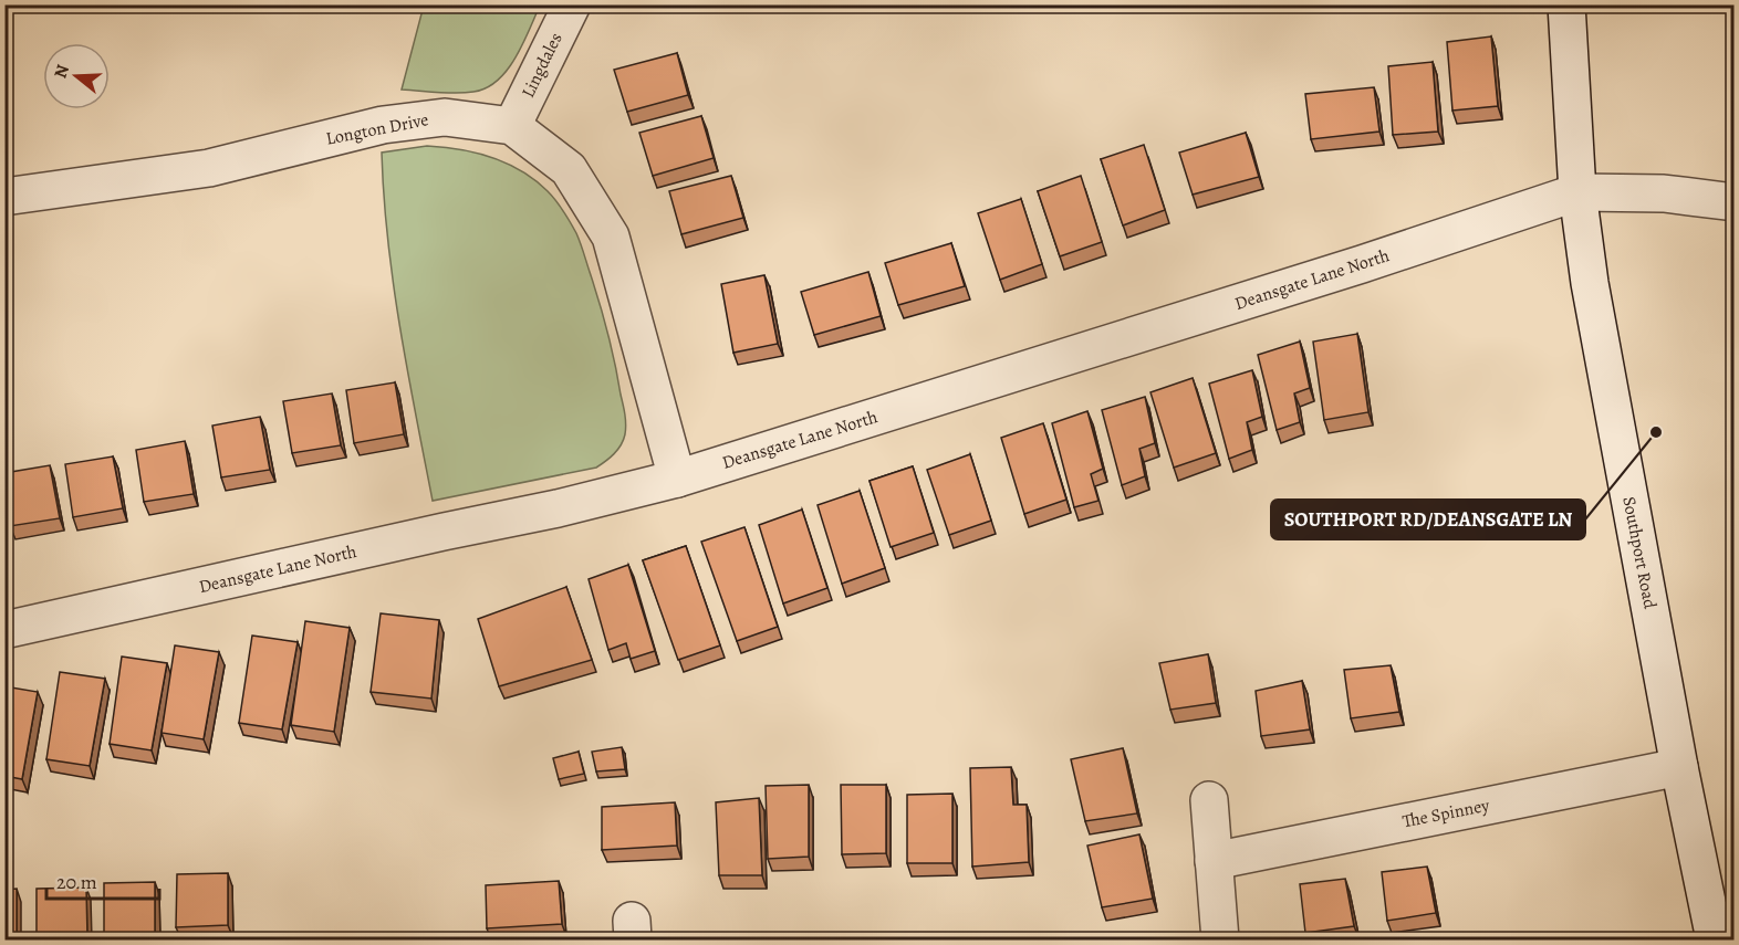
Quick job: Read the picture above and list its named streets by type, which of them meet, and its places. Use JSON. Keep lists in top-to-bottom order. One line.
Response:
{"streets":{"street":["Lingdales","Longton Drive","Deansgate Lane North","Southport Road","The Spinney"]},"crossings":[["Lingdales","Longton Drive"],["Longton Drive","Deansgate Lane North"],["Deansgate Lane North","Southport Road"],["Southport Road","The Spinney"]],"places":["SOUTHPORT RD/DEANSGATE LN"],"scale_bar":"20 m","north":"left"}
